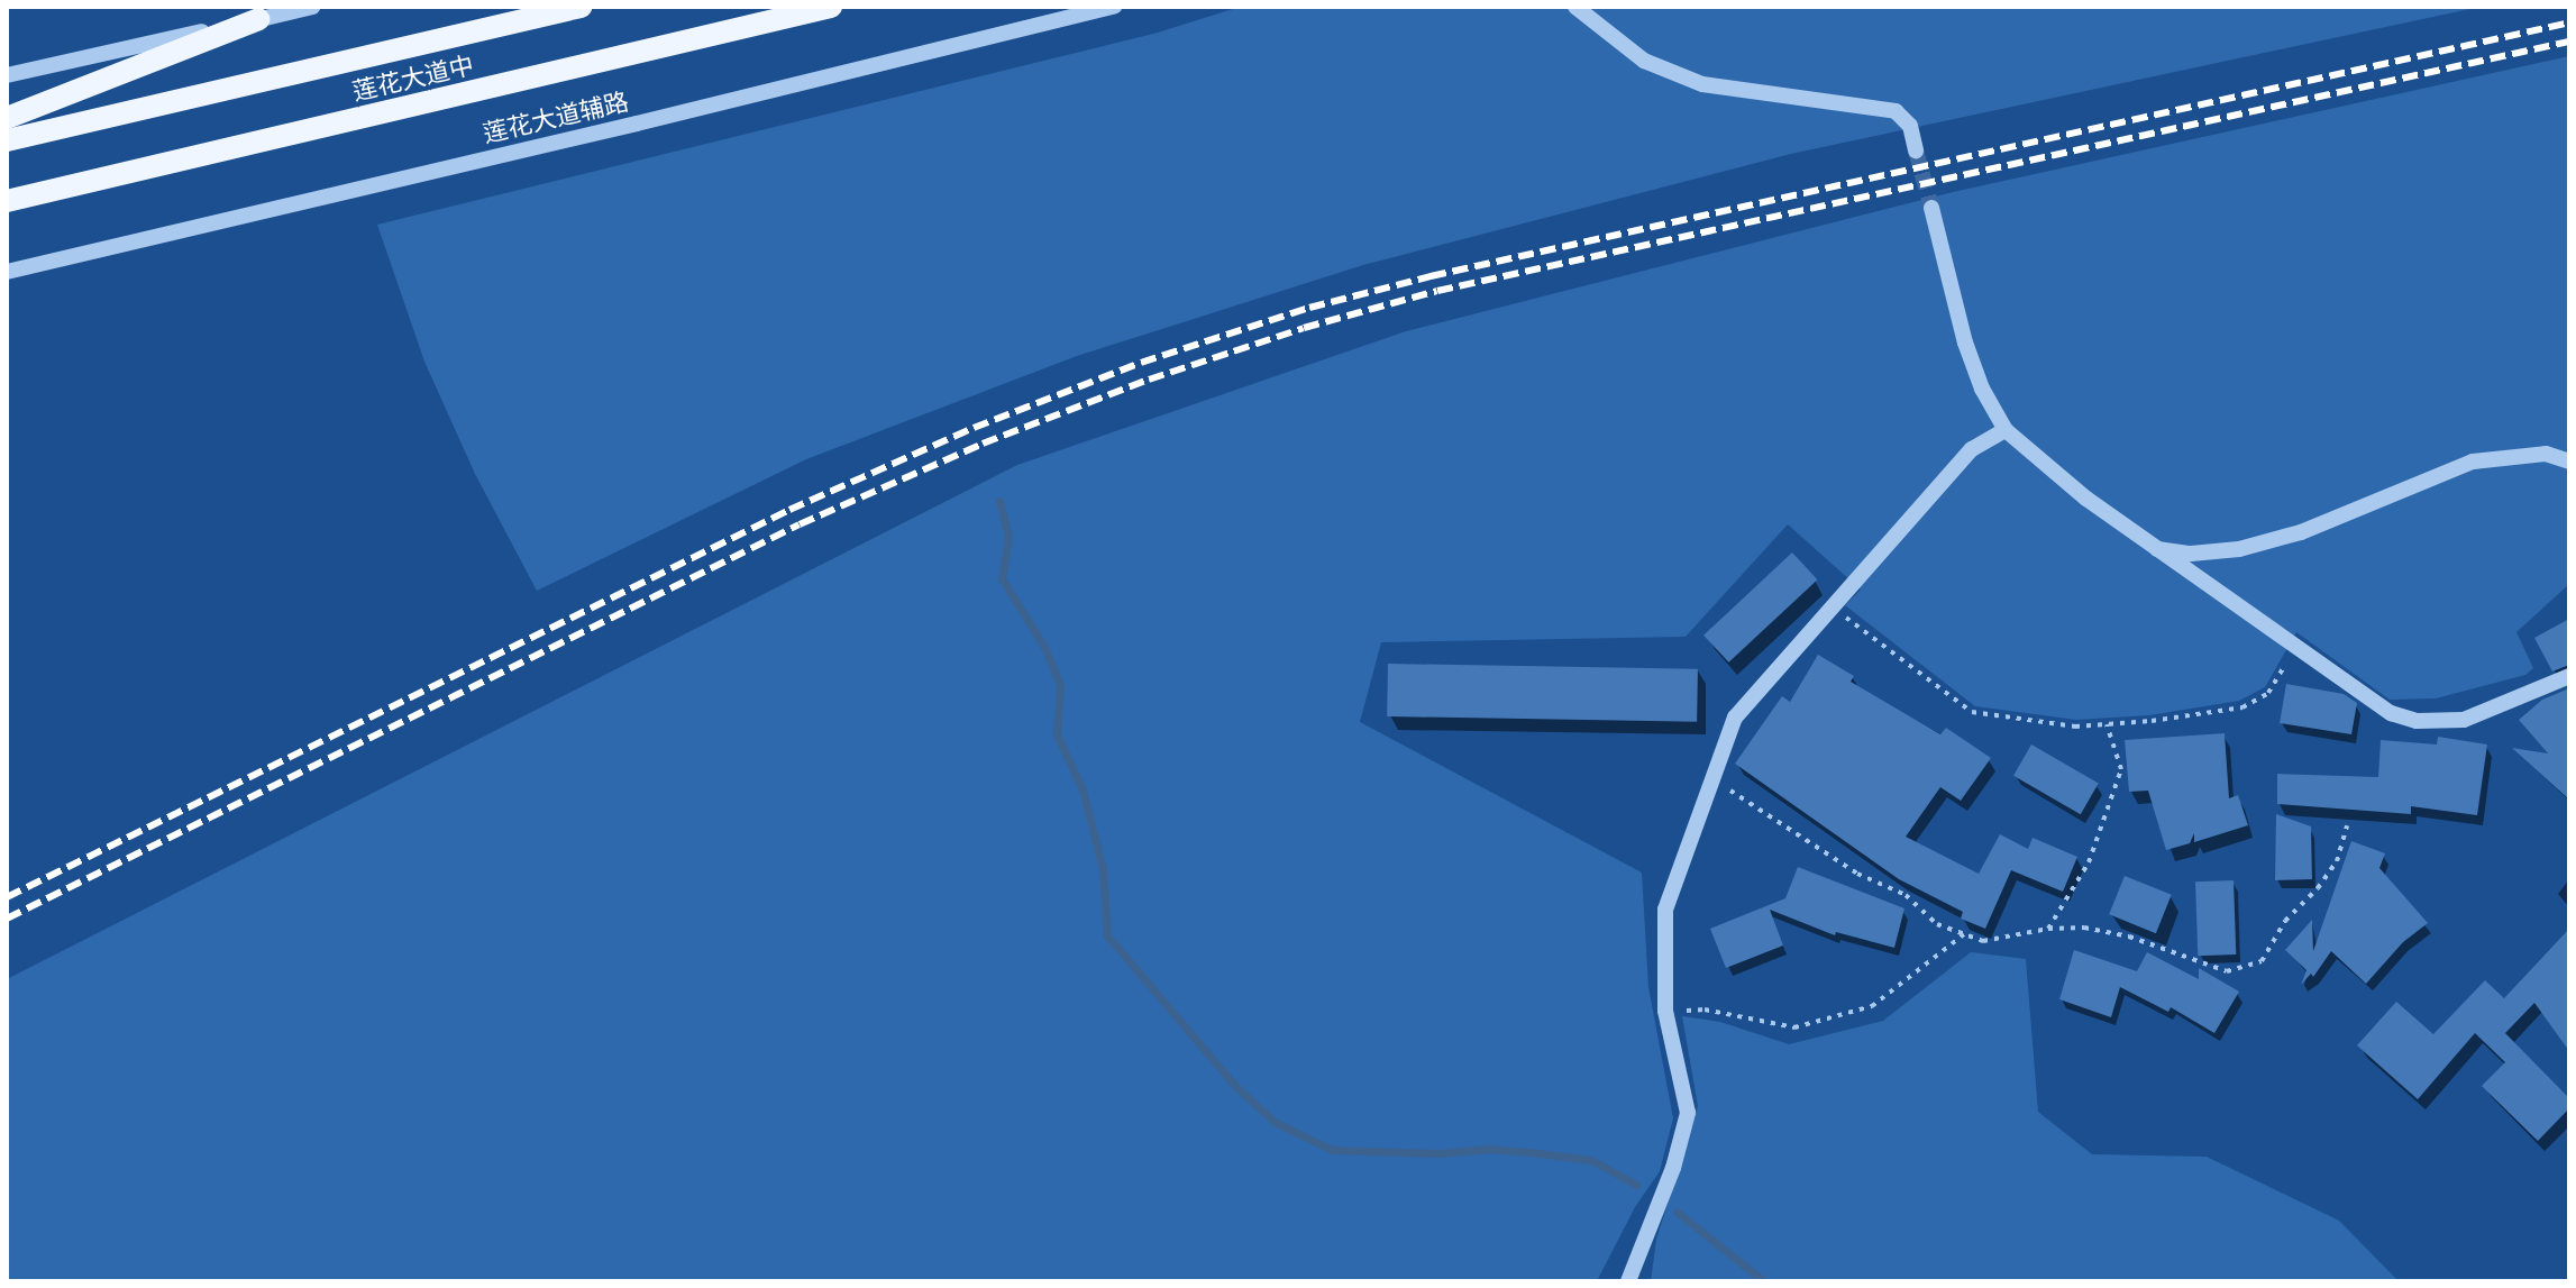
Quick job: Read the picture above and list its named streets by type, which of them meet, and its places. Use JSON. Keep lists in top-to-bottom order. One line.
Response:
{"streets":{"main road":["莲花大道中"],"street":["莲花大道辅路"]}}
